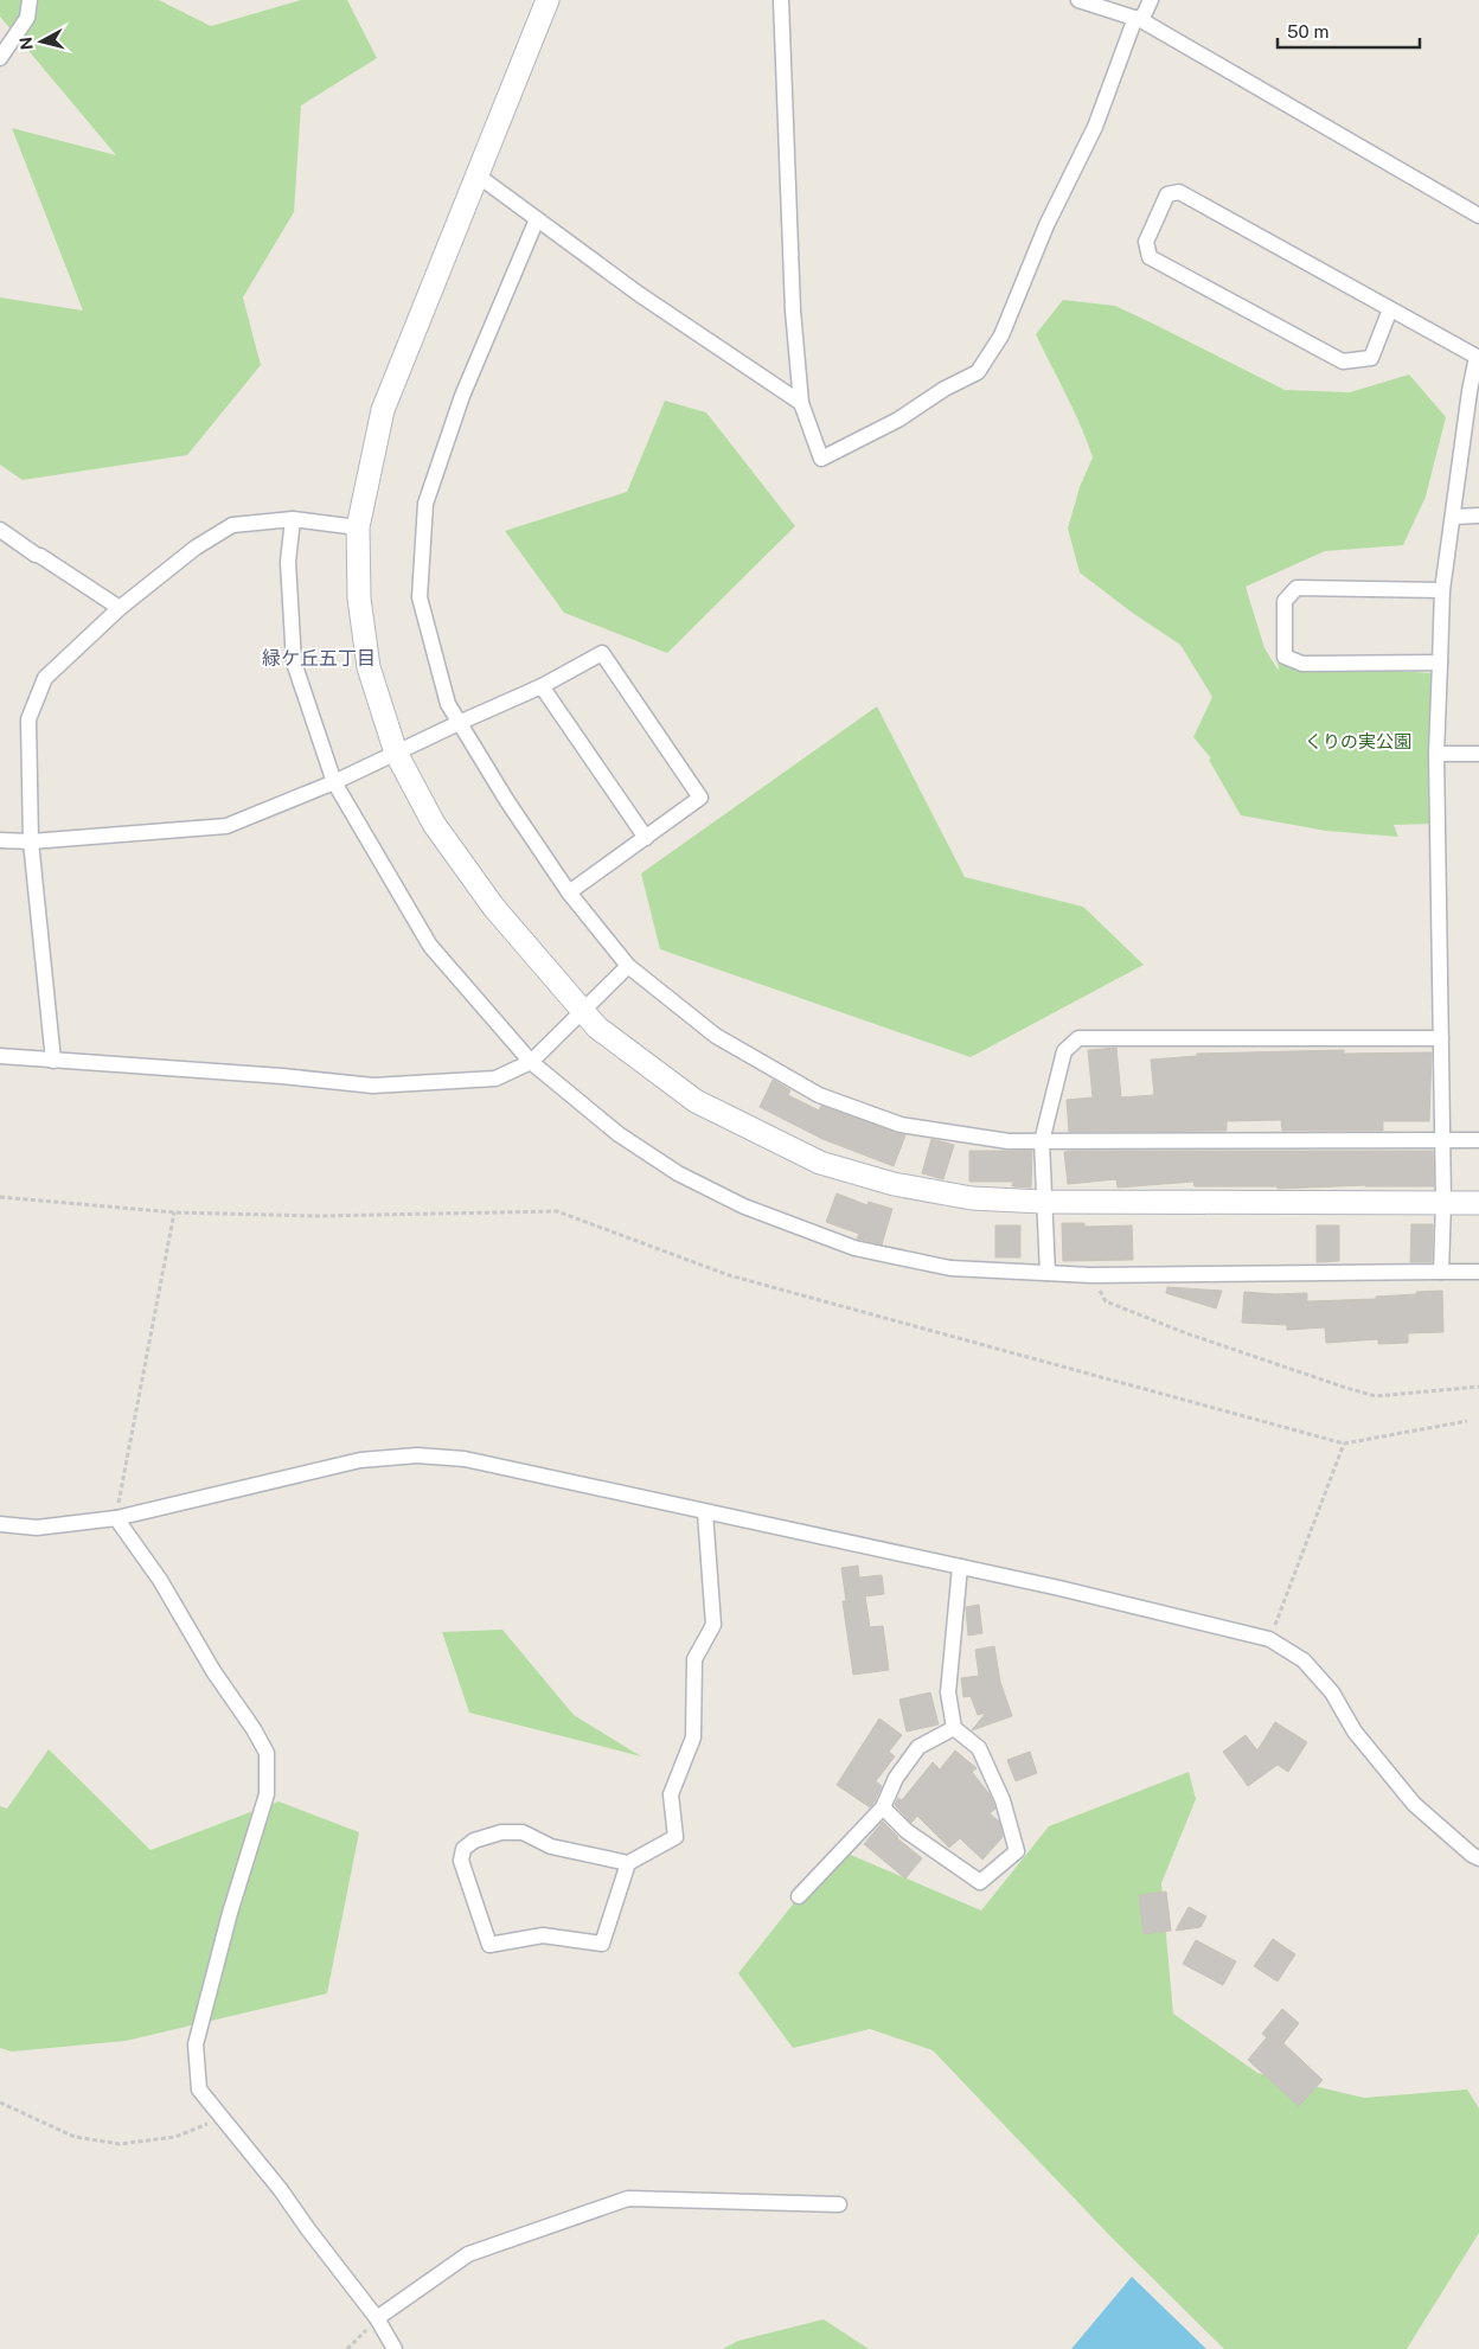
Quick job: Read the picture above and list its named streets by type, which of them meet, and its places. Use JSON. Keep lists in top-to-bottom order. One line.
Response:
{"districts":["緑ケ丘五丁目"],"parks":["くりの実公園"],"scale_bar":"50 m","north":"left"}
